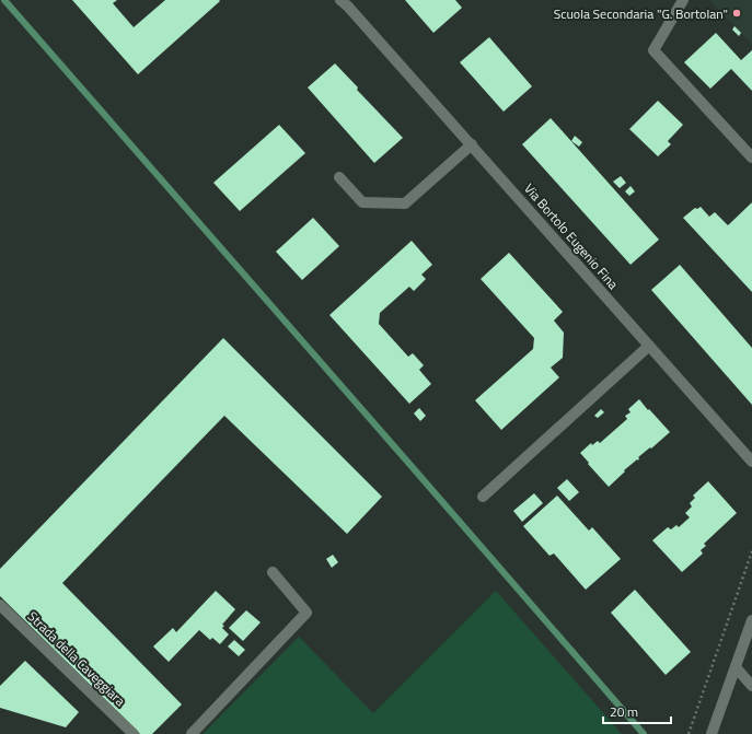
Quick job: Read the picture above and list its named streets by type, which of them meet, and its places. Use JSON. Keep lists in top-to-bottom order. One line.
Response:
{"streets":{"street":["Via Bortolo Eugenio Fina","Strada della Caveggiara"]},"places":["Scuola Secondaria \"G. Bortolan\""],"scale_bar":"20 m"}
